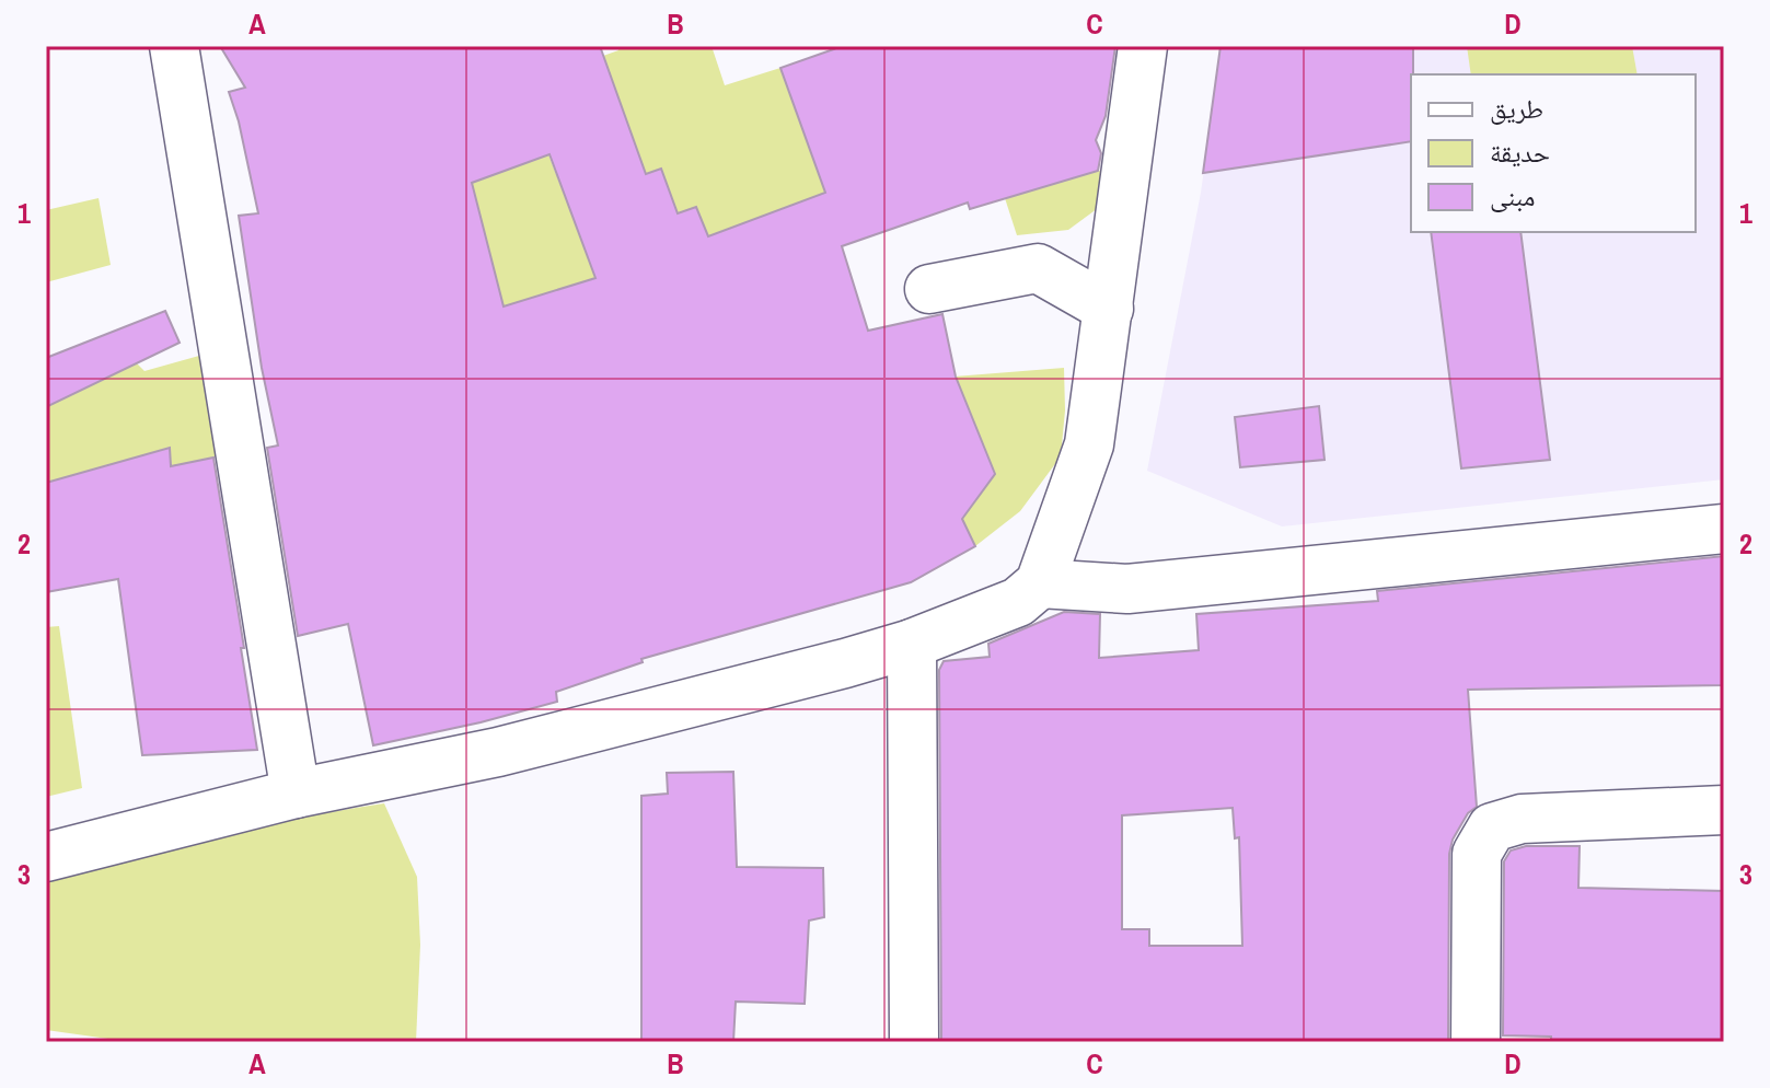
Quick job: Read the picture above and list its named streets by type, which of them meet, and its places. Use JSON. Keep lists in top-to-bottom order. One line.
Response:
{"legend":["طريق","حديقة","مبنى"],"grid":{"columns":["A","B","C","D"],"rows":["1","2","3"]}}
